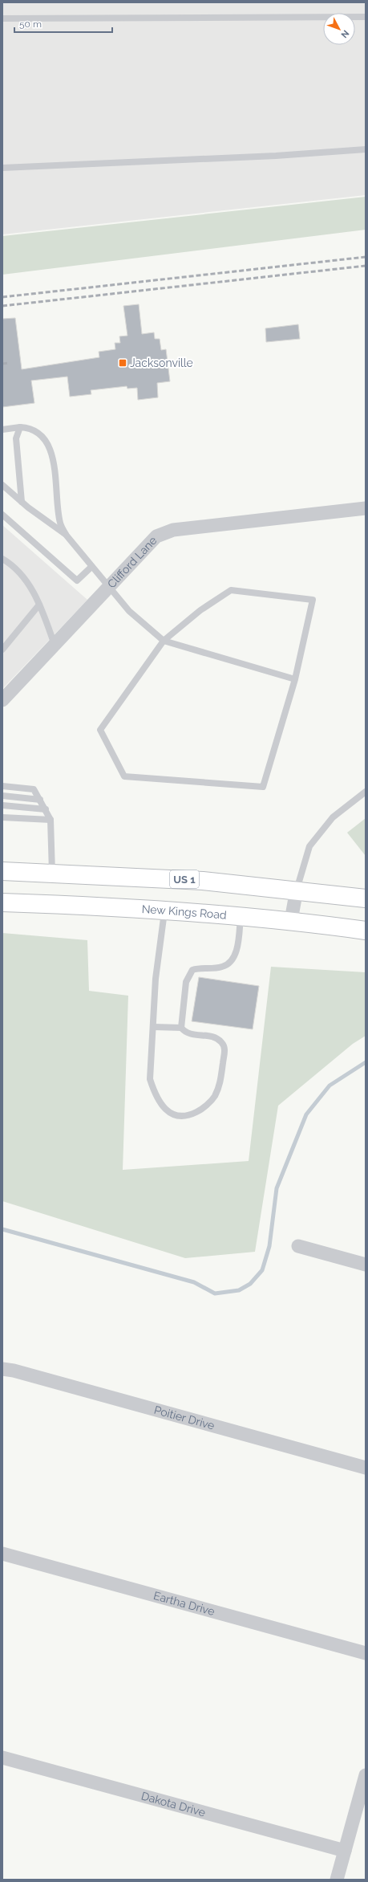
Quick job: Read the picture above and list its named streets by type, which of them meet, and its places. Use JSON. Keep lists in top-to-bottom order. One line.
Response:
{"streets":{"highway":["US 1","New Kings Road"],"street":["Clifford Lane","Poitier Drive","Eartha Drive","Dakota Drive"]},"places":{"transit":["Jacksonville"]},"scale_bar":"50 m","north":"bottom right"}
